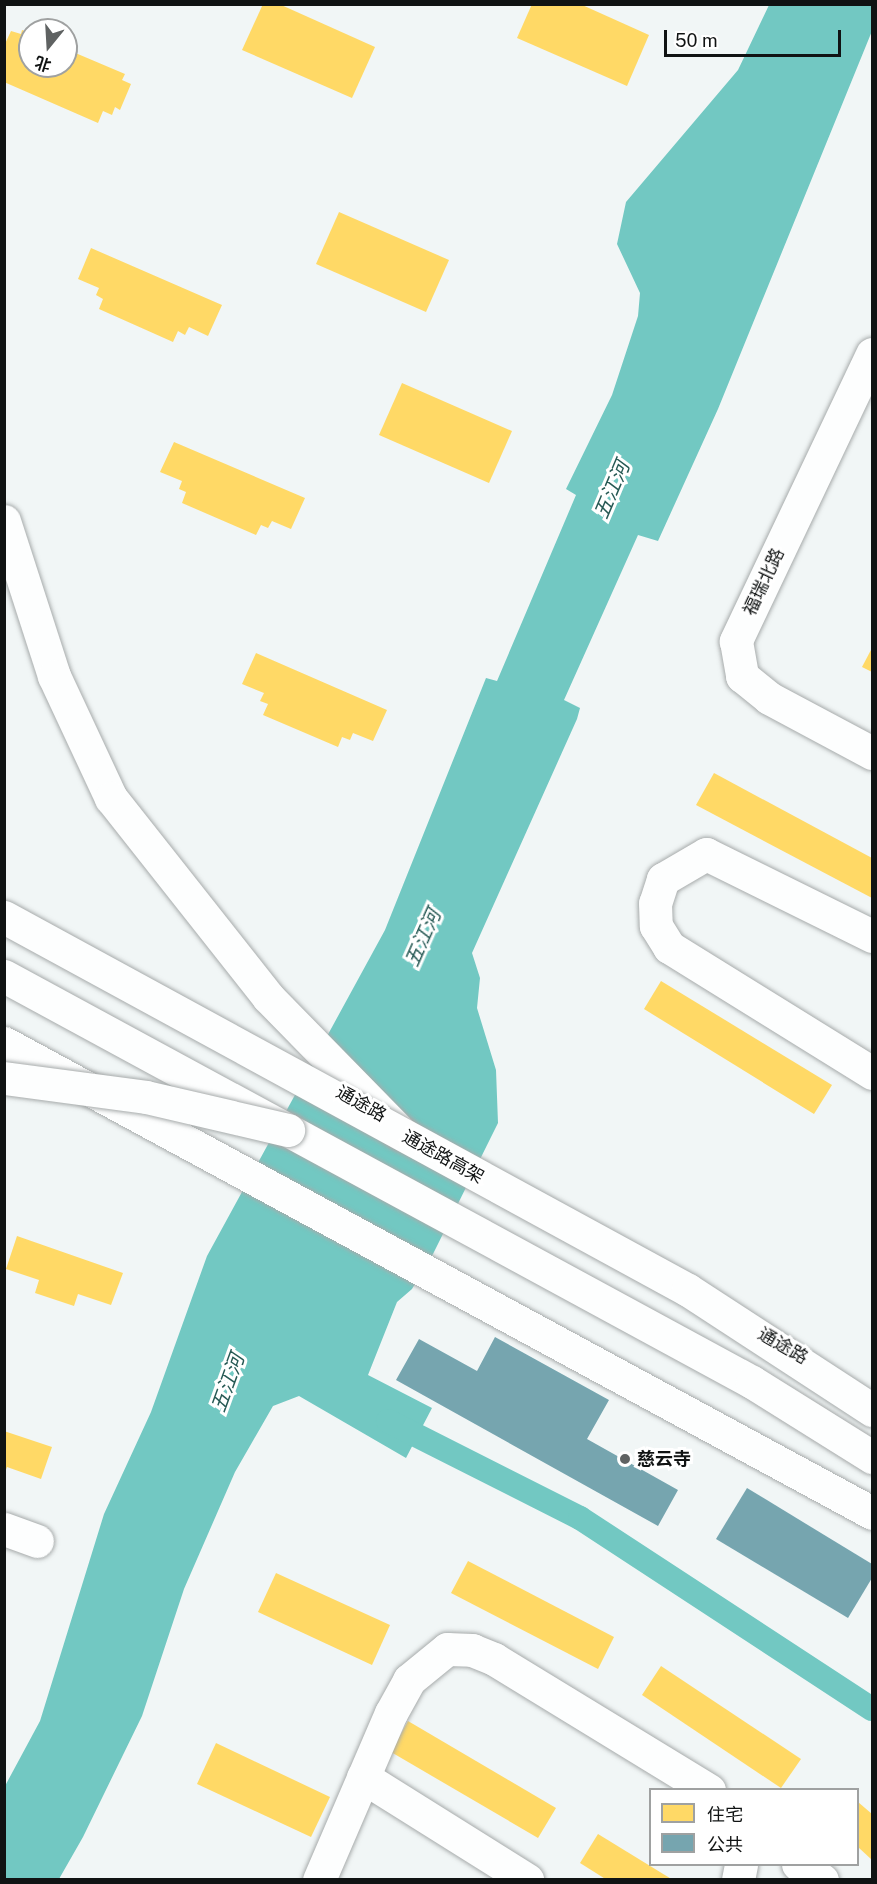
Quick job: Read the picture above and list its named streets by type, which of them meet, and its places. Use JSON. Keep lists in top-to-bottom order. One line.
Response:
{"streets":{"main road":["福瑞北路","通途路","通途路高架"]},"crossings":[["通途路","通途路高架"]],"water":["五江河"],"places":["慈云寺"],"legend":["住宅","公共"],"scale_bar":"50 m","north":"bottom"}
